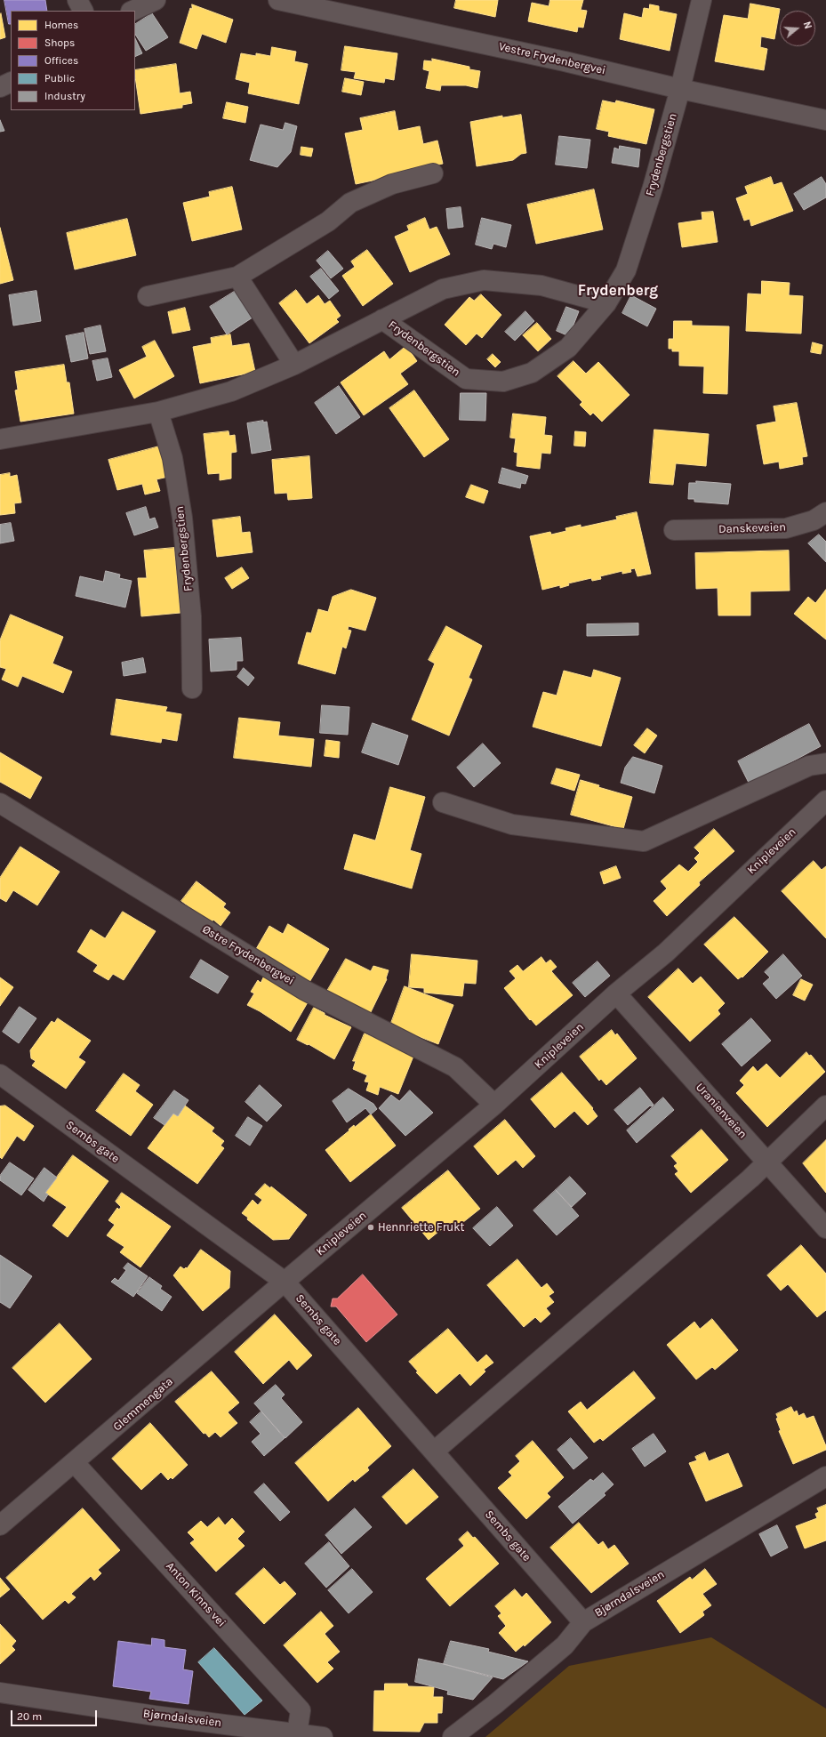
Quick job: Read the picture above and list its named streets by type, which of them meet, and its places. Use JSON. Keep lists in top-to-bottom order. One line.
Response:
{"streets":{"street":["Vestre Frydenbergvei","Frydenbergstien","Danskeveien","Knipleveien","Østre Frydenbergvei","Uranienveien","Sembs gate","Glemmengata","Bjørndalsveien","Anton Kinns vei"]},"crossings":[["Vestre Frydenbergvei","Frydenbergstien"],["Knipleveien","Østre Frydenbergvei"],["Knipleveien","Uranienveien"],["Knipleveien","Sembs gate"],["Knipleveien","Glemmengata"],["Sembs gate","Glemmengata"],["Sembs gate","Bjørndalsveien"],["Glemmengata","Anton Kinns vei"],["Bjørndalsveien","Anton Kinns vei"]],"districts":["Frydenberg"],"places":["Hennriette Frukt"],"legend":["Homes","Shops","Offices","Public","Industry"],"scale_bar":"20 m","north":"right"}
